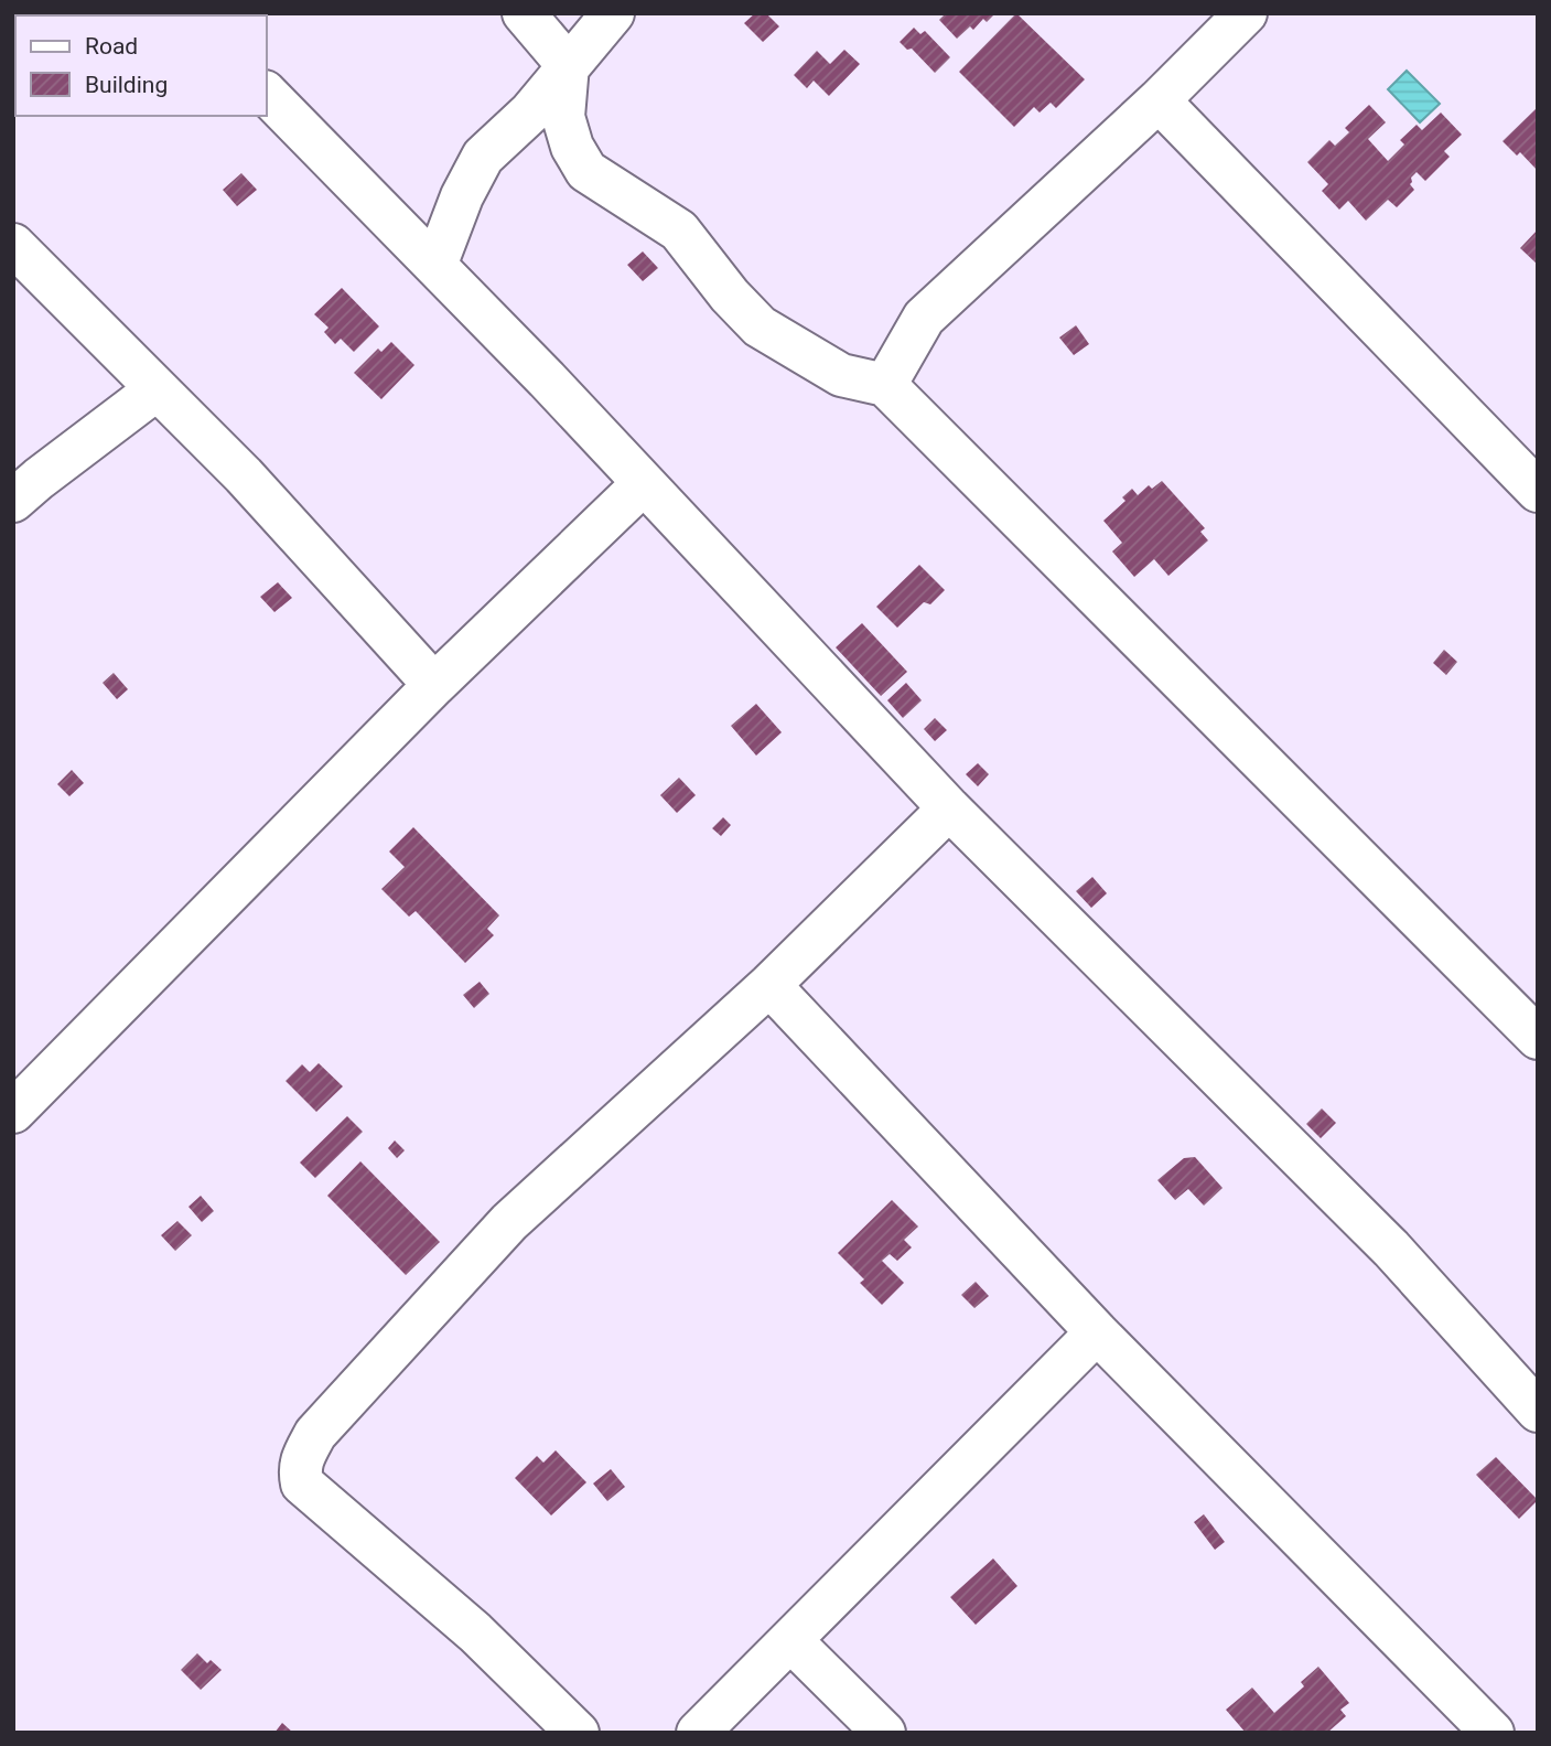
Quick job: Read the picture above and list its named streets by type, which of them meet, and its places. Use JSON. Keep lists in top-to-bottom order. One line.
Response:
{"legend":["Road","Building"]}
